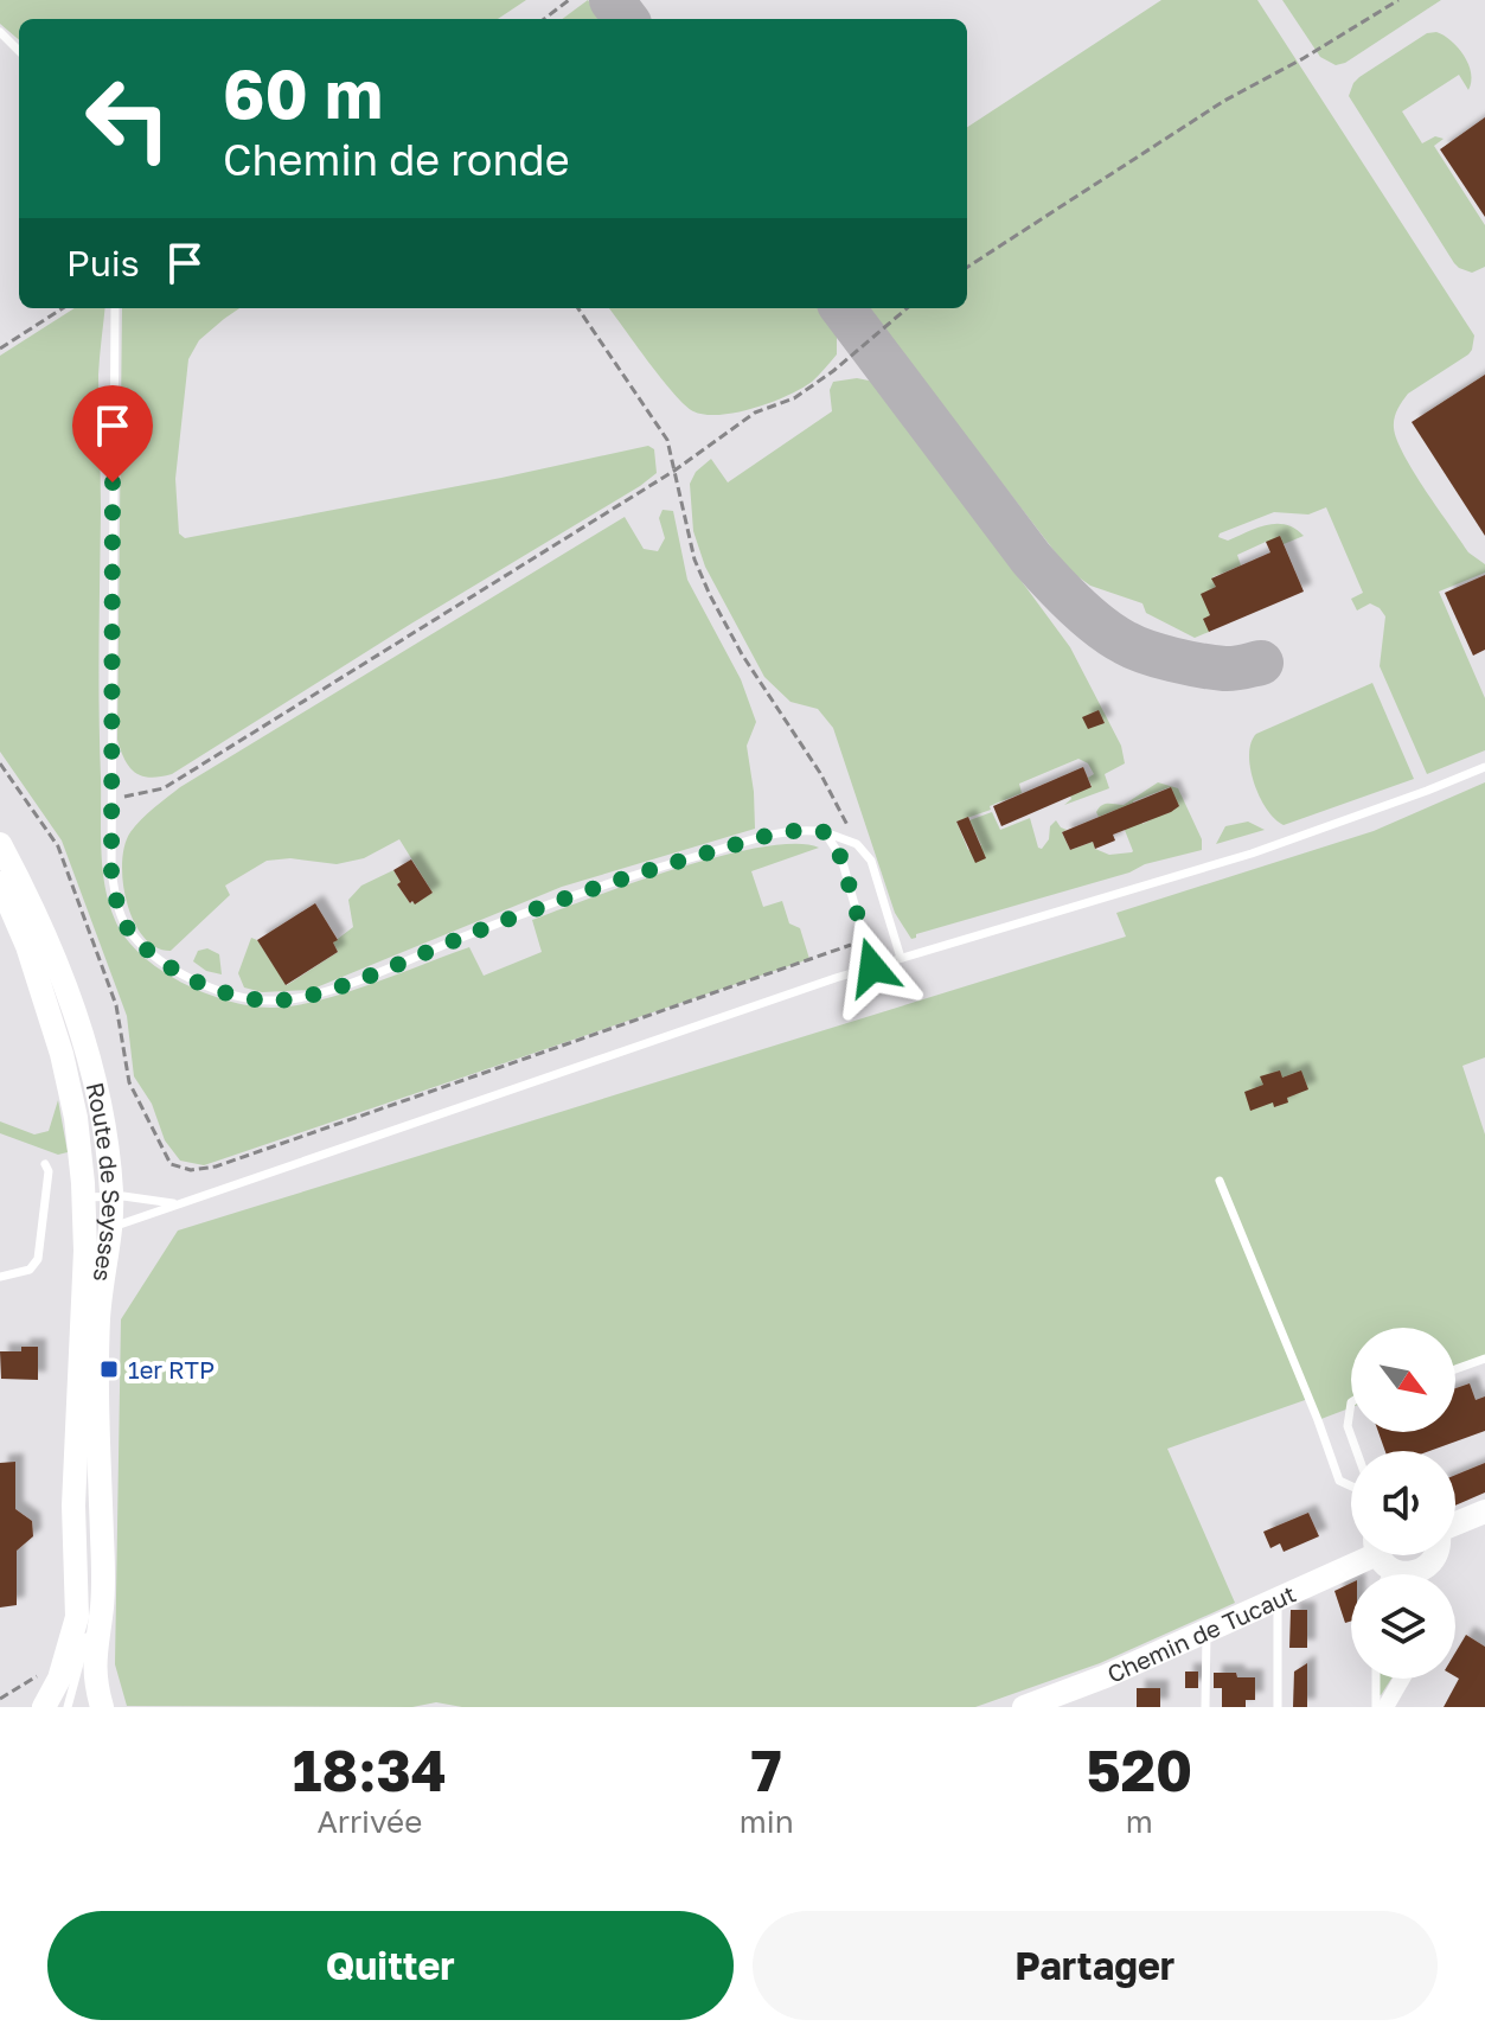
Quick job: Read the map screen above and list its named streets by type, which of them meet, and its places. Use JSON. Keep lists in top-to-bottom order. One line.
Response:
{"streets":{"main road":["Route de Seysses","Chemin de Tucaut"]},"places":{"transit":["1er RTP"]},"north":"bottom right","page":{"turn":["60 m","Chemin de ronde"],"then":"Puis","eta":["18:34","Arrivée","7","min","520","m"],"buttons":["Quitter","Partager"]}}
